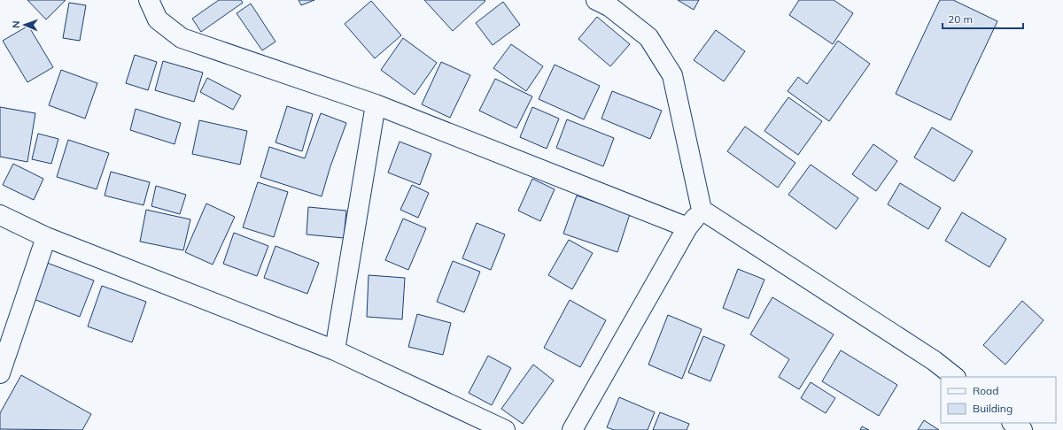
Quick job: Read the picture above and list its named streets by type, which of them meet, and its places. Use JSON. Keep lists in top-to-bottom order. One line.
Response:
{"legend":["Road","Building"],"scale_bar":"20 m","north":"left"}
